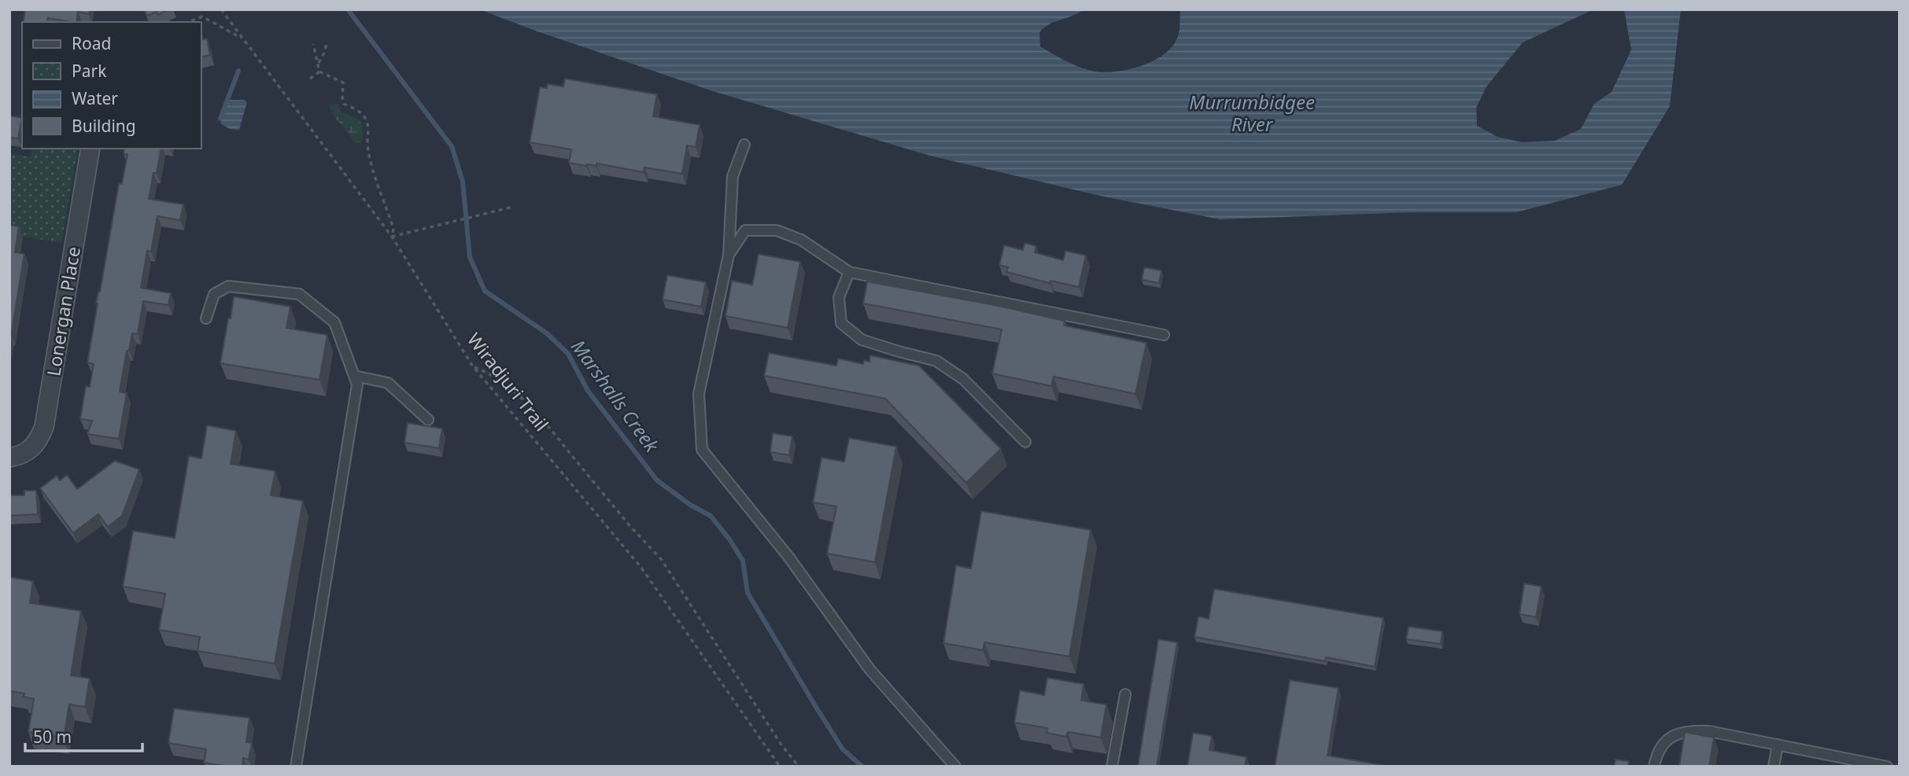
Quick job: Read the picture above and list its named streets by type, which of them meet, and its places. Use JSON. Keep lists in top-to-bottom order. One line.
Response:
{"streets":{"street":["Lonergan Place"],"path":["Wiradjuri Trail"]},"water":["Murrumbidgee River","Marshalls Creek"],"legend":["Road","Park","Water","Building"],"scale_bar":"50 m"}
